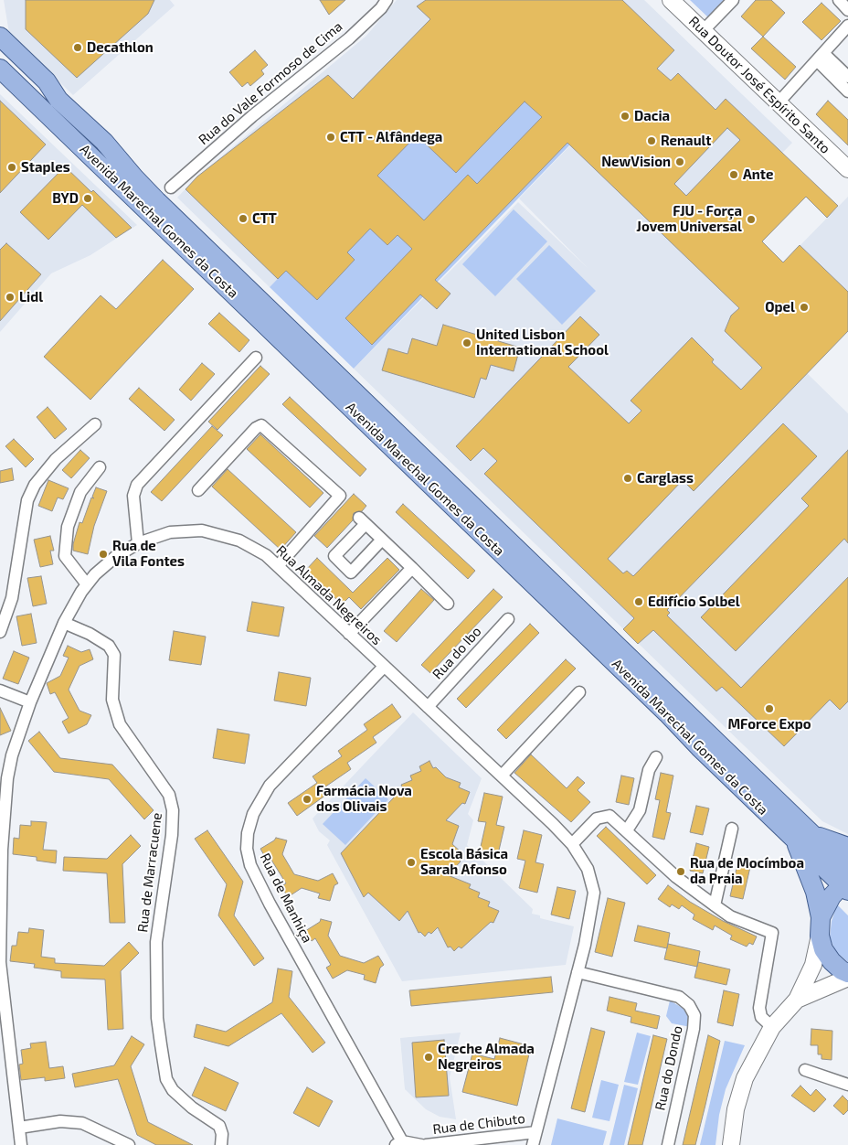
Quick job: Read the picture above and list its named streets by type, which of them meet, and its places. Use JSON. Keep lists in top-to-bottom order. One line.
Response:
{"streets":{"main road":["Rua Doutor José Espírito Santo","Avenida Marechal Gomes da Costa"],"street":["Rua do Vale Formoso de Cima","Rua Almada Negreiros","Rua do Ibo","Rua de Marracuene","Rua de Manhiça","Rua do Dondo","Rua de Chibuto"]},"crossings":[["Rua Almada Negreiros","Rua do Ibo"],["Rua Almada Negreiros","Rua de Marracuene"],["Rua Almada Negreiros","Rua de Manhiça"],["Rua Almada Negreiros","Rua do Dondo"],["Rua Almada Negreiros","Rua de Chibuto"],["Rua de Manhiça","Rua de Chibuto"]],"places":["Decathlon","Dacia","CTT - Alfândega","Renault","NewVision","Staples","Ante","BYD","CTT","FJU - Força Jovem Universal","Lidl","Opel","United Lisbon International School","Carglass","Rua de Vila Fontes","Edifício Solbel","MForce Expo","Farmácia Nova dos Olivais","Escola Básica Sarah Afonso","Rua de Mocímboa da Praia","Creche Almada Negreiros"]}
